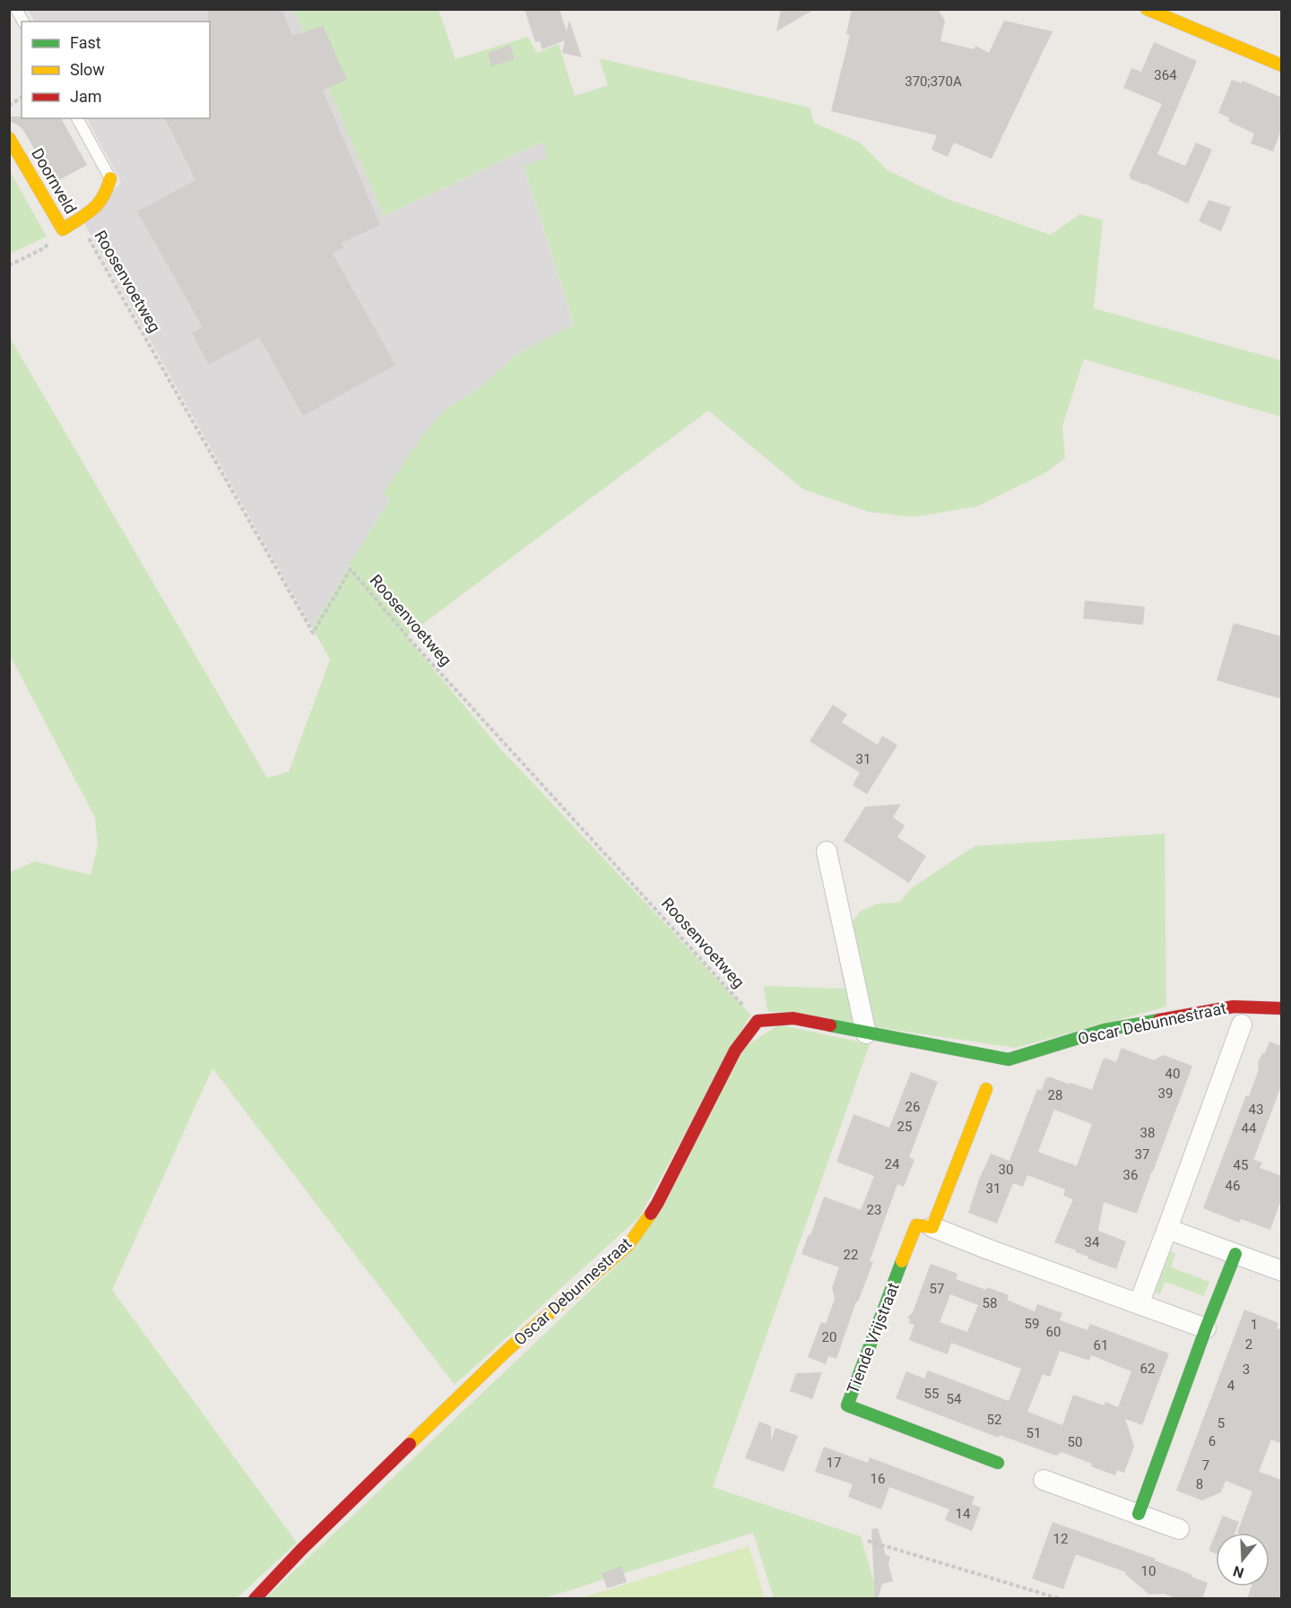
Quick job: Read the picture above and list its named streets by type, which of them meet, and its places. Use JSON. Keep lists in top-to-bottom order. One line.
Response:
{"streets":{"street":["Doornveld","Oscar Debunnestraat","Tiende Vrijstraat"],"path":["Roosenvoetweg"]},"crossings":[["Doornveld","Roosenvoetweg"],["Roosenvoetweg","Oscar Debunnestraat"]],"house_numbers":["364","370;370A","31","40","39","28","26","43","25","44","38","37","24","45","30","36","46","31","23","34","22","57","58","59","1","60","20","2","61","62","3","4","55","54","52","5","51","6","50","17","7","16","8","14","12","10"],"legend":["Fast","Slow","Jam"],"north":"bottom"}
